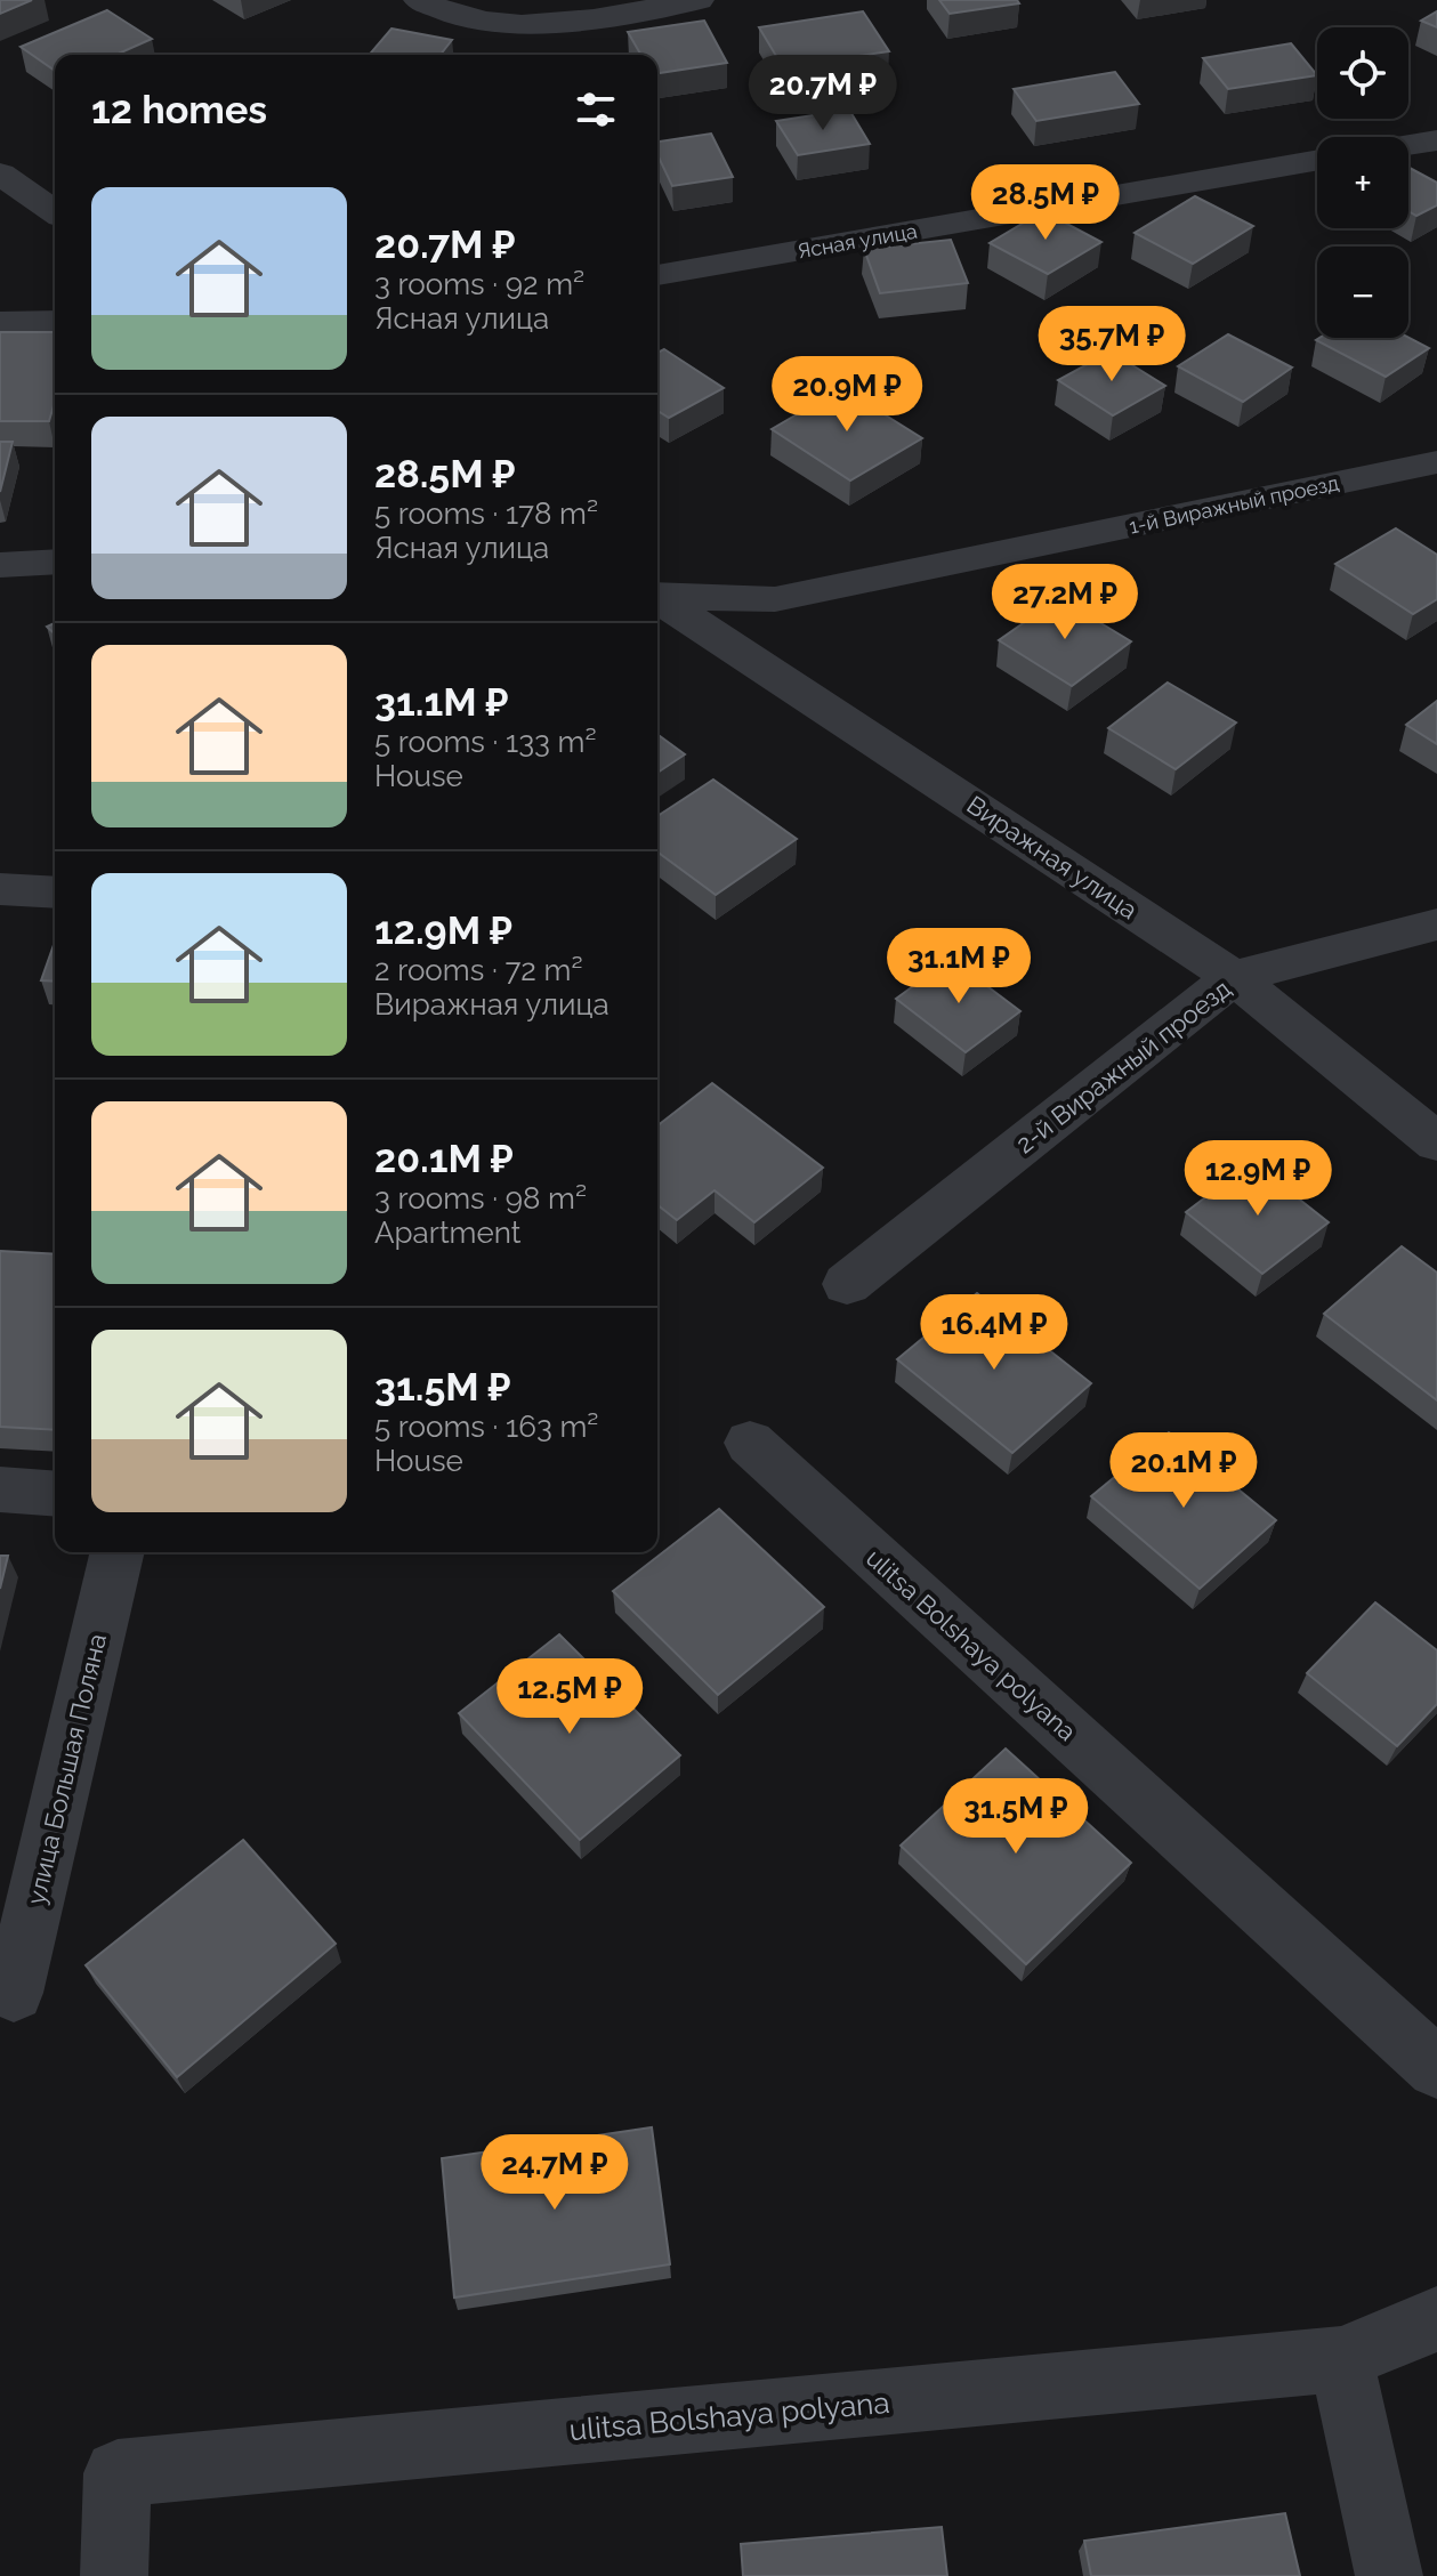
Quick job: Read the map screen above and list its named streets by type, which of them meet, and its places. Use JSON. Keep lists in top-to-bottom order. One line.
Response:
{"streets":{"street":["Ясная улица","1-й Виражный проезд","Виражная улица","2-й Виражный проезд","ulitsa Bolshaya polyana","улица Большая Поляна"]},"crossings":[["Виражная улица","2-й Виражный проезд"]],"page":{"map_buttons":["+","−"],"price":["20.7M ₽","28.5M ₽","35.7M ₽","20.9M ₽","27.2M ₽","31.1M ₽","12.9M ₽","16.4M ₽","20.1M ₽","12.5M ₽","31.5M ₽","24.7M ₽"],"heading":"12 homes","list":[{"name":"20.7M ₽","note":"3 rooms · 92 m² · Ясная улица"},{"name":"28.5M ₽","note":"5 rooms · 178 m² · Ясная улица"},{"name":"31.1M ₽","note":"5 rooms · 133 m² · House"},{"name":"12.9M ₽","note":"2 rooms · 72 m² · Виражная улица"},{"name":"20.1M ₽","note":"3 rooms · 98 m² · Apartment"},{"name":"31.5M ₽","note":"5 rooms · 163 m² · House"}]}}
